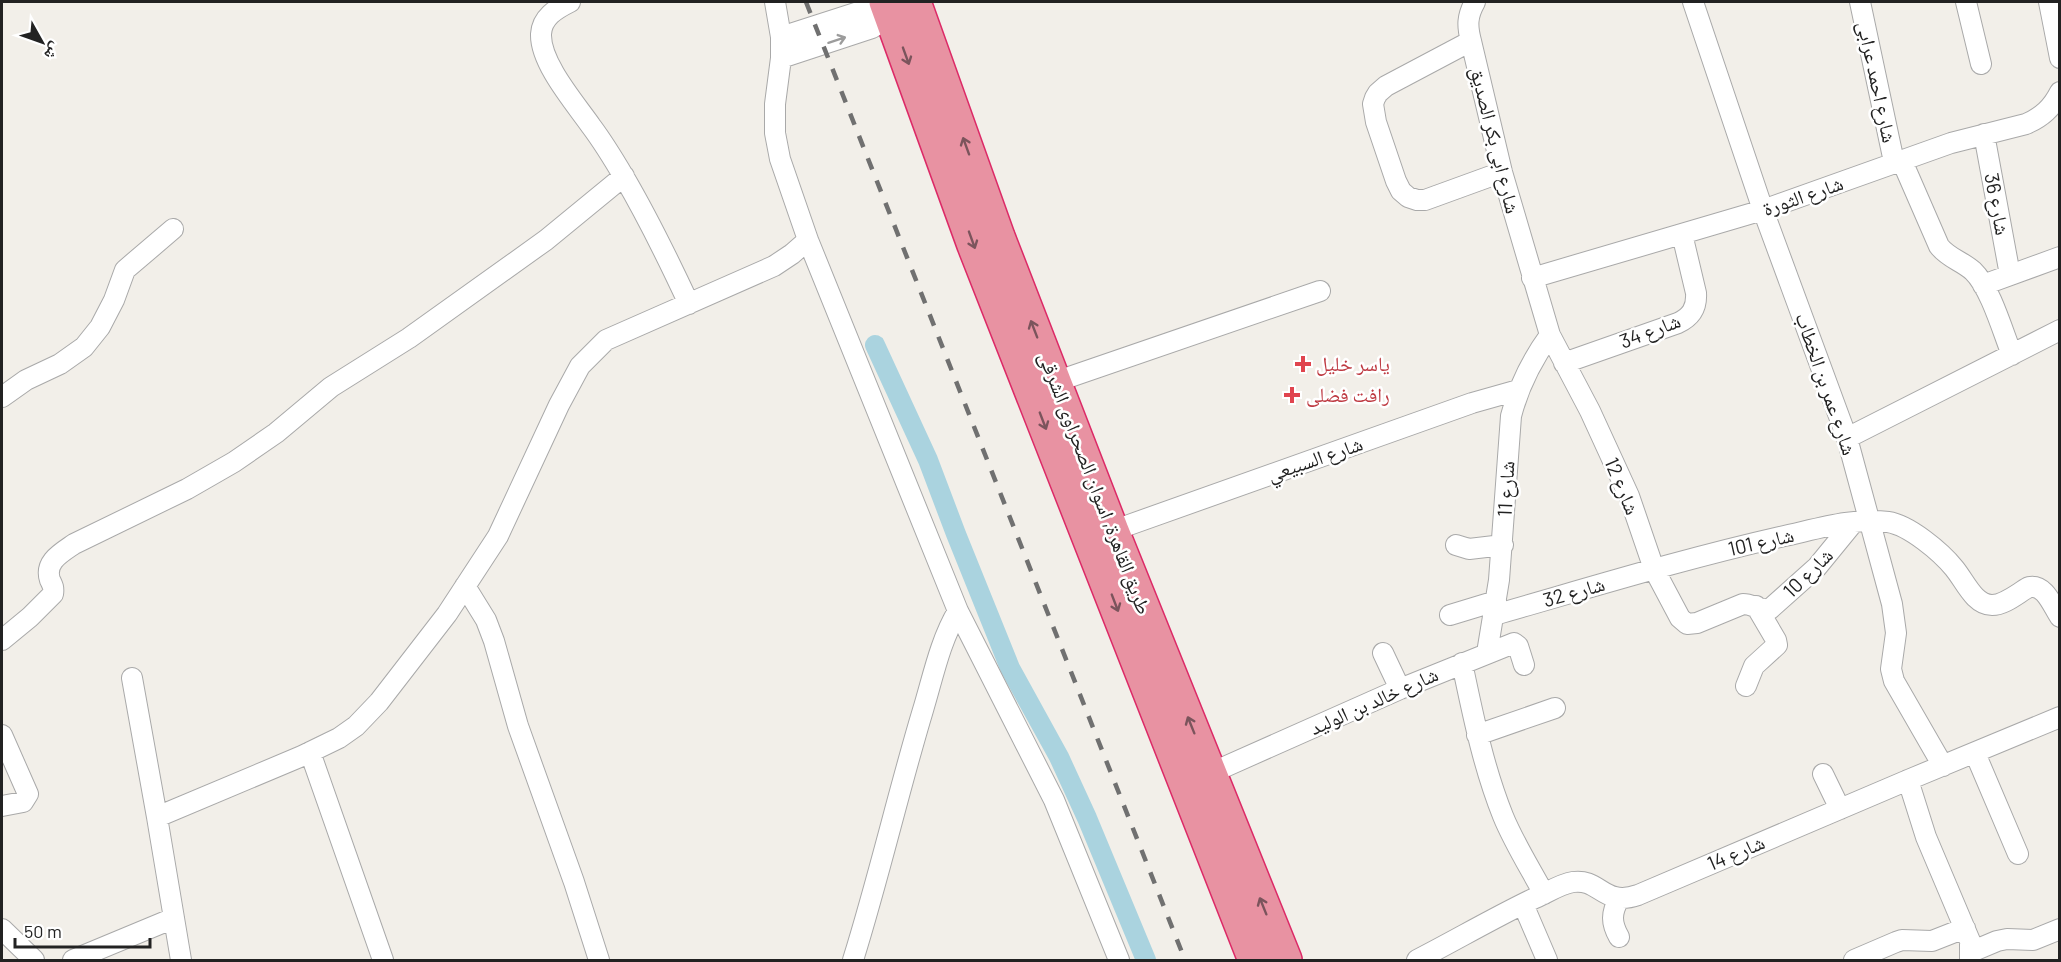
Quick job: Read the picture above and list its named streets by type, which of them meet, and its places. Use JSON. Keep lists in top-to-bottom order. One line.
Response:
{"streets":{"highway":["طريق القاهرة, اسوان الصحراوى الشرقى"],"street":["شارع احمد عرابى","شارع ابى بكر الصديق","شارع الثورة","شارع 36","شارع 34","شارع عمر بن الخطاب","شارع السبيعي","شارع 12","شارع 11","شارع 101","شارع 10","شارع 32","شارع خالد بن الوليد","شارع 14"]},"crossings":[["شارع احمد عرابى","شارع الثورة"],["شارع ابى بكر الصديق","شارع الثورة"],["شارع ابى بكر الصديق","شارع 12"],["شارع الثورة","شارع 36"],["شارع الثورة","شارع 34"],["شارع الثورة","شارع عمر بن الخطاب"],["شارع الثورة","شارع 12"],["شارع 34","شارع 12"],["شارع عمر بن الخطاب","شارع 101"],["شارع عمر بن الخطاب","شارع 10"],["شارع عمر بن الخطاب","شارع 14"],["شارع السبيعي","طريق القاهرة, اسوان الصحراوى الشرقى"],["شارع السبيعي","شارع 11"],["طريق القاهرة, اسوان الصحراوى الشرقى","شارع خالد بن الوليد"],["شارع 12","شارع 11"],["شارع 12","شارع 101"],["شارع 12","شارع 10"],["شارع 12","شارع 32"],["شارع 11","شارع 32"],["شارع 11","شارع خالد بن الوليد"],["شارع 101","شارع 10"],["شارع 101","شارع 32"]],"places":{"health":["ياسر خليل","رافت فضلى"]},"scale_bar":"50 m","north":"bottom right"}
